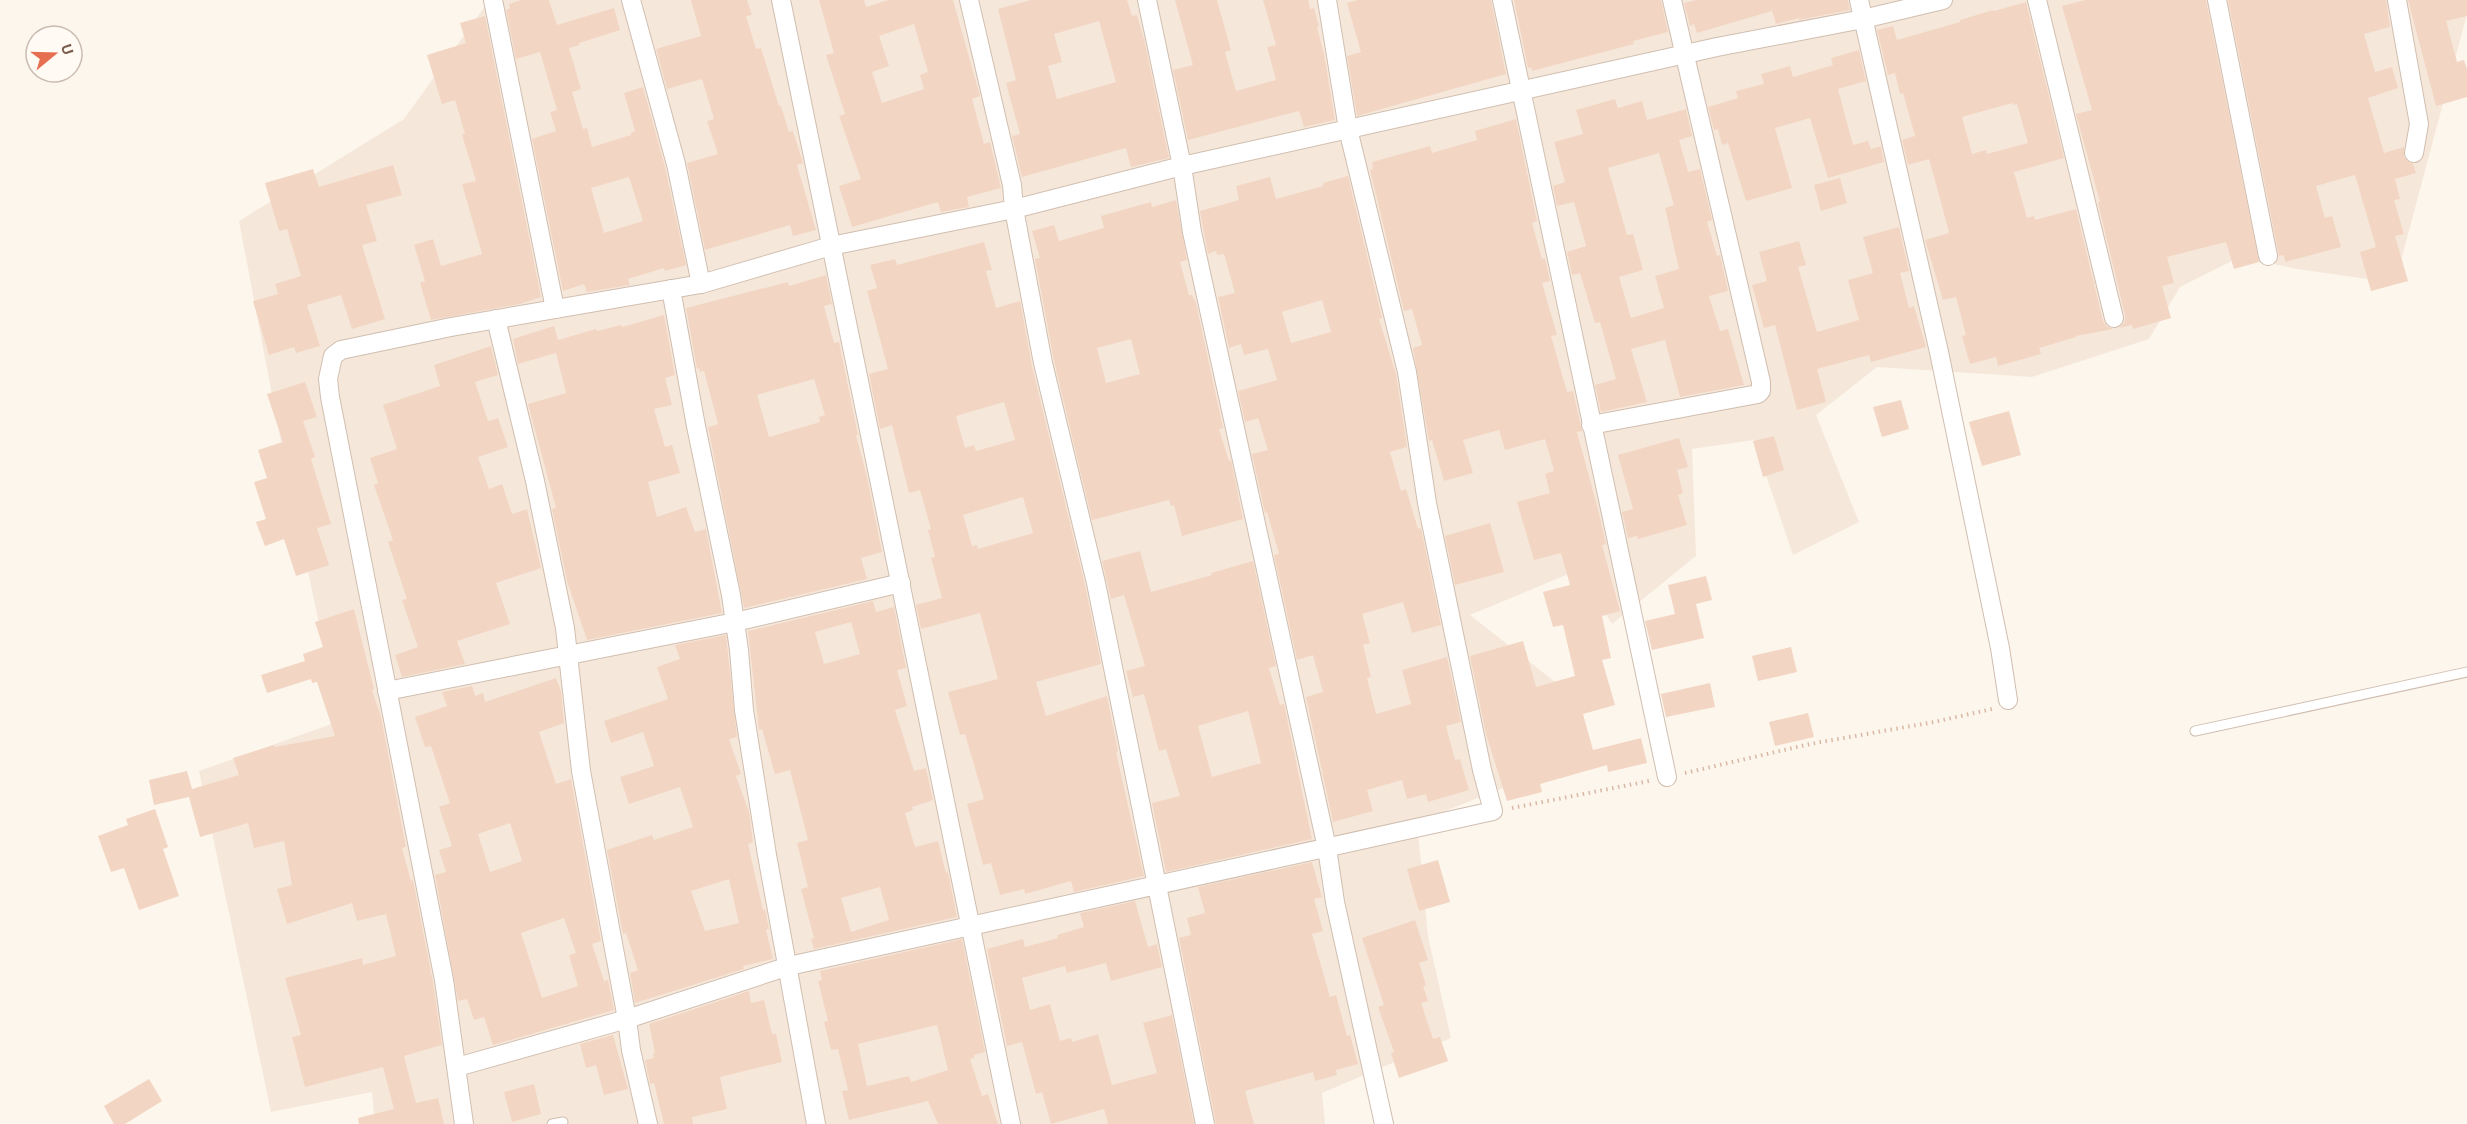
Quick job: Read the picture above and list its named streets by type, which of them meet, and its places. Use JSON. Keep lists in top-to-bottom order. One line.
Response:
{"north":"right"}
